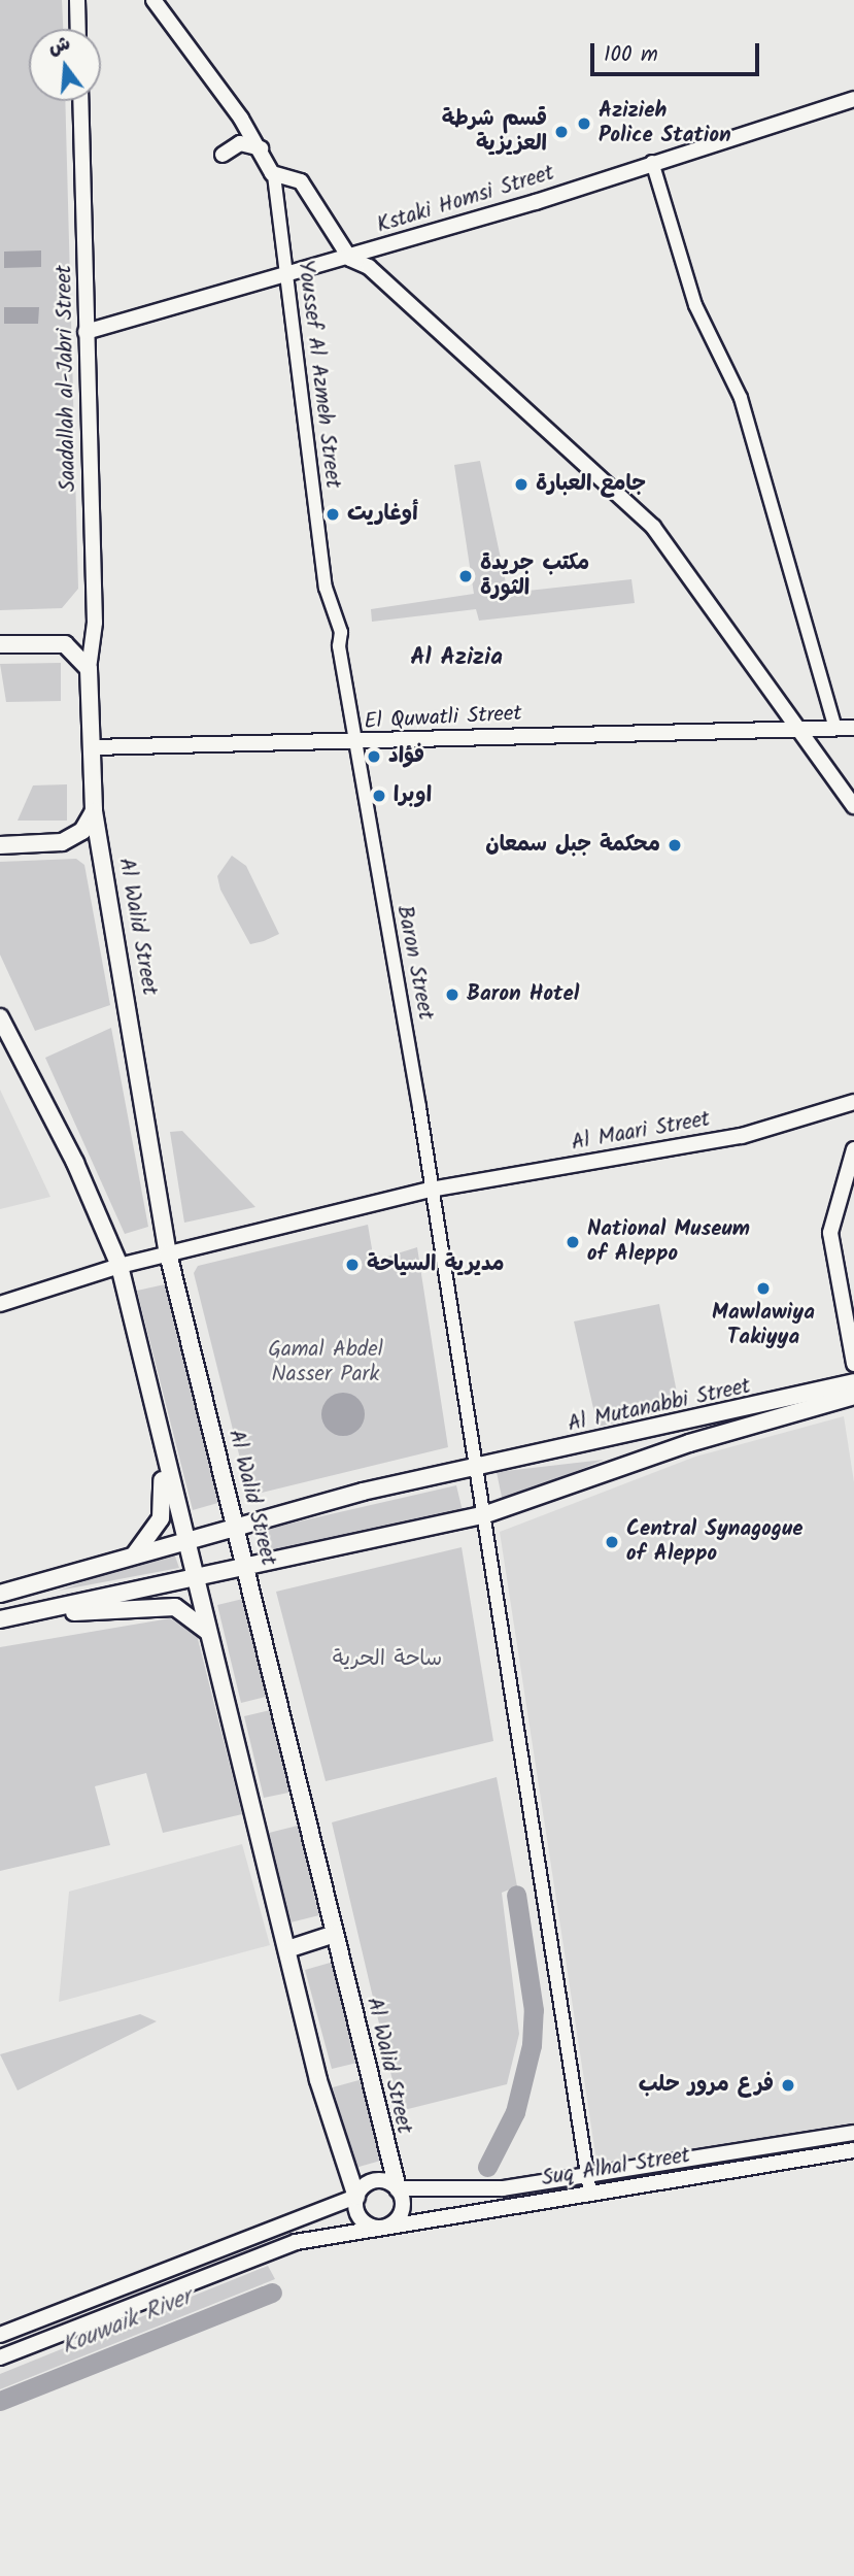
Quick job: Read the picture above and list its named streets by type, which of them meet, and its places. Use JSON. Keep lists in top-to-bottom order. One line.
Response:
{"streets":{"main road":["Kstaki Homsi Street","Saadallah al-Jabri Street","El Quwatli Street","Al Walid Street","Al Maari Street","Al Mutanabbi Street","Suq Alhal Street"],"street":["Youssef Al Azmeh Street","Baron Street"]},"crossings":[["Kstaki Homsi Street","Youssef Al Azmeh Street"],["Kstaki Homsi Street","Saadallah al-Jabri Street"],["Youssef Al Azmeh Street","El Quwatli Street"],["Youssef Al Azmeh Street","Baron Street"],["Saadallah al-Jabri Street","Al Walid Street"],["El Quwatli Street","Al Walid Street"],["El Quwatli Street","Baron Street"],["Al Walid Street","Al Maari Street"],["Al Walid Street","Al Mutanabbi Street"],["Al Walid Street","Suq Alhal Street"],["Baron Street","Al Maari Street"],["Baron Street","Al Mutanabbi Street"],["Baron Street","Suq Alhal Street"]],"districts":["Al Azizia"],"water":["Kouwaik River"],"parks":["Gamal Abdel Nasser Park","ساحة الحرية"],"places":["Azizieh Police Station","قسم شرطة العزيزية","جامع العبارة","أوغاريت","مكتب جريدة الثورة","فؤاد","اوبرا","محكمة جبل سمعان","Baron Hotel","National Museum of Aleppo","مديرية السياحة","Mawlawiya Takiyya","Central Synagogue of Aleppo","فرع مرور حلب"],"scale_bar":"100 m","north":"top"}
